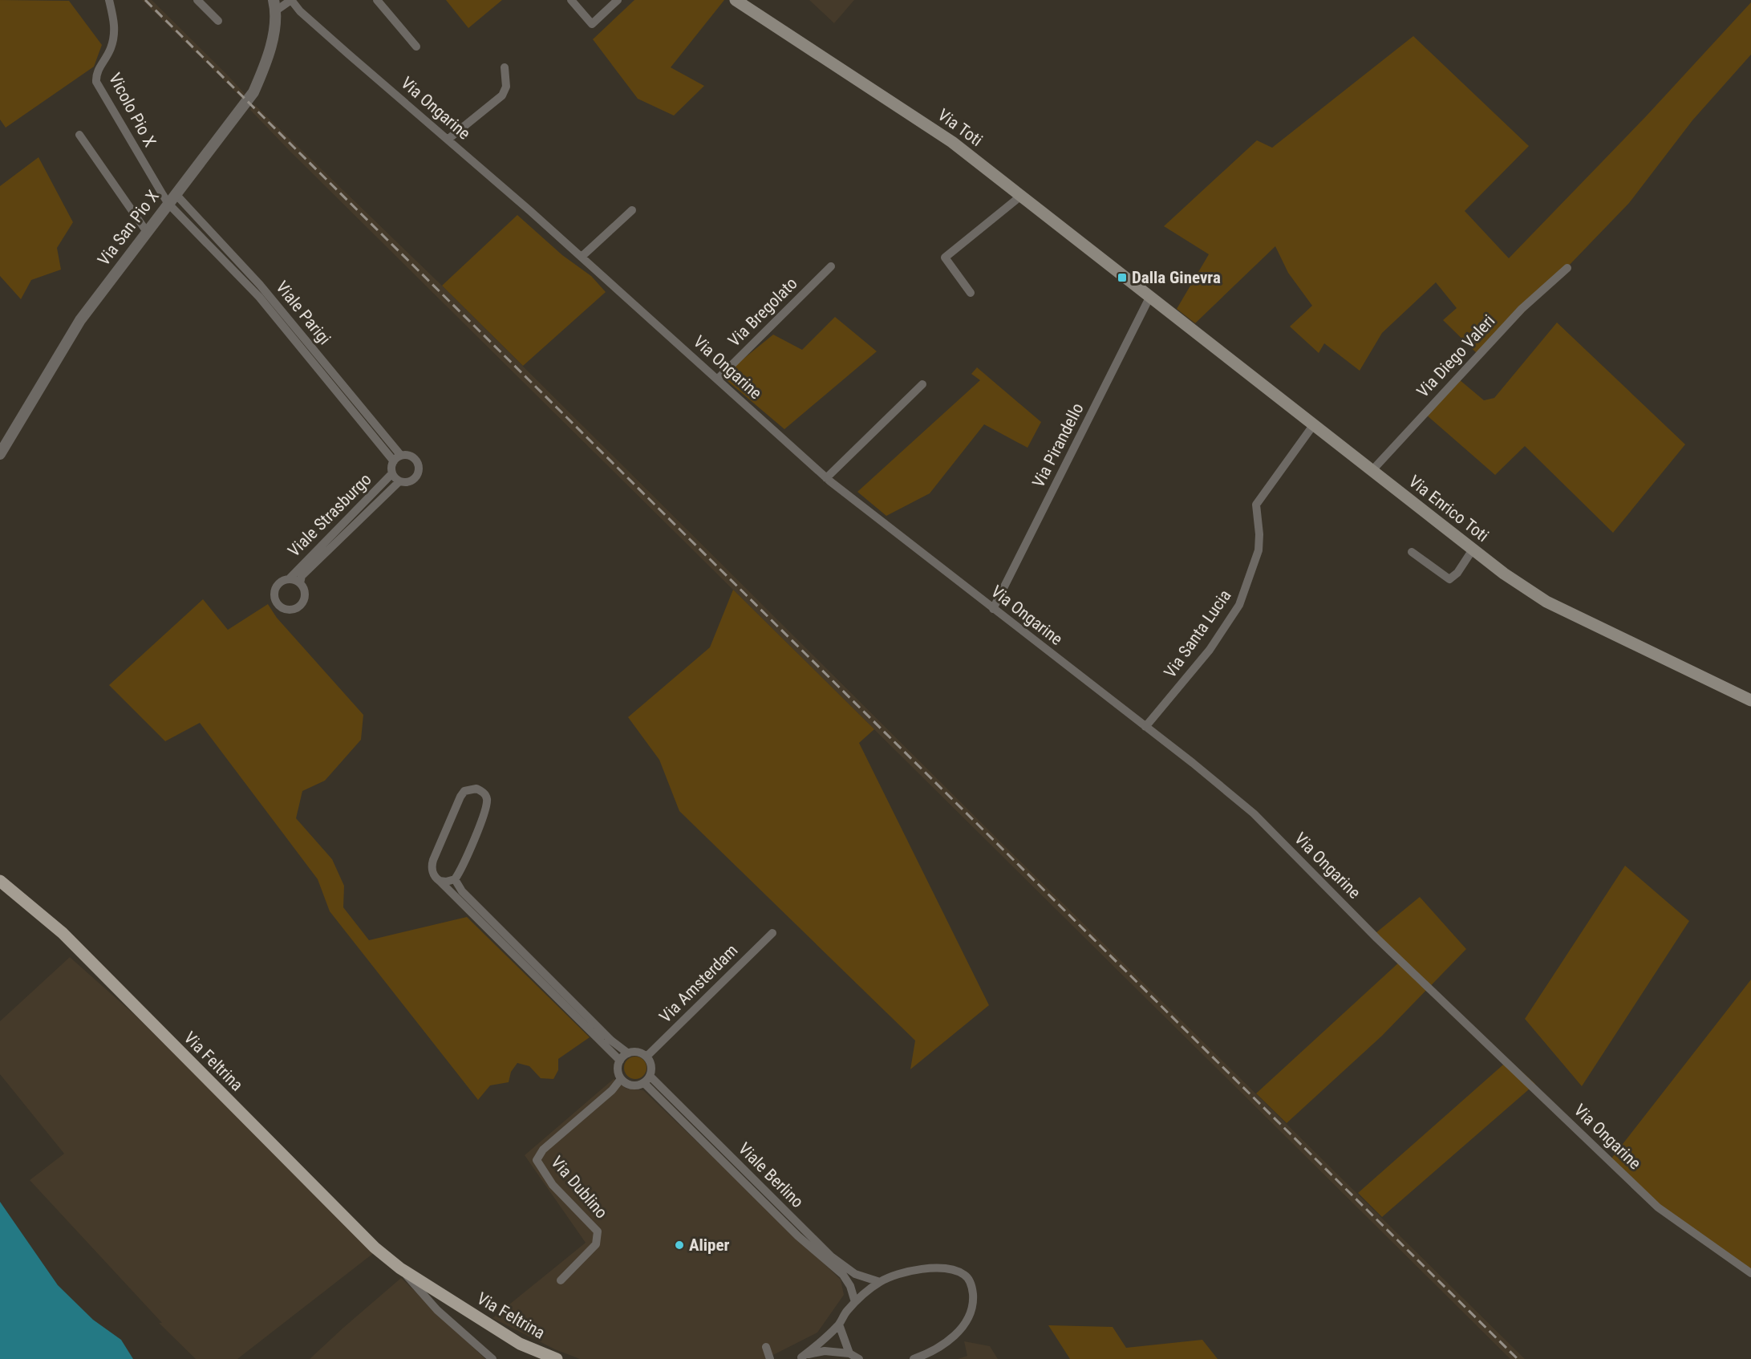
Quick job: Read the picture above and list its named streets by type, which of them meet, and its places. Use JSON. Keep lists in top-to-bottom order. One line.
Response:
{"streets":{"main road":["Via Toti","Via Enrico Toti","Via Feltrina"],"street":["Via Ongarine","Vicolo Pio X","Via San Pio X","Via Bregolato","Viale Parigi","Via Diego Valeri","Via Pirandello","Viale Strasburgo","Via Santa Lucia","Via Amsterdam","Viale Berlino","Via Dublino"]},"crossings":[["Via Ongarine","Via San Pio X"],["Via Ongarine","Via Bregolato"],["Via Ongarine","Via Pirandello"],["Via Ongarine","Via Santa Lucia"],["Vicolo Pio X","Via San Pio X"],["Vicolo Pio X","Viale Parigi"],["Via Toti","Via Pirandello"],["Via Toti","Via Enrico Toti"],["Via San Pio X","Viale Parigi"],["Viale Parigi","Viale Strasburgo"],["Via Diego Valeri","Via Enrico Toti"],["Via Pirandello","Via Enrico Toti"],["Via Enrico Toti","Via Santa Lucia"],["Via Amsterdam","Viale Berlino"],["Via Amsterdam","Via Dublino"],["Viale Berlino","Via Dublino"]],"places":{"transit":["Dalla Ginevra"],"other":["Aliper"]}}
